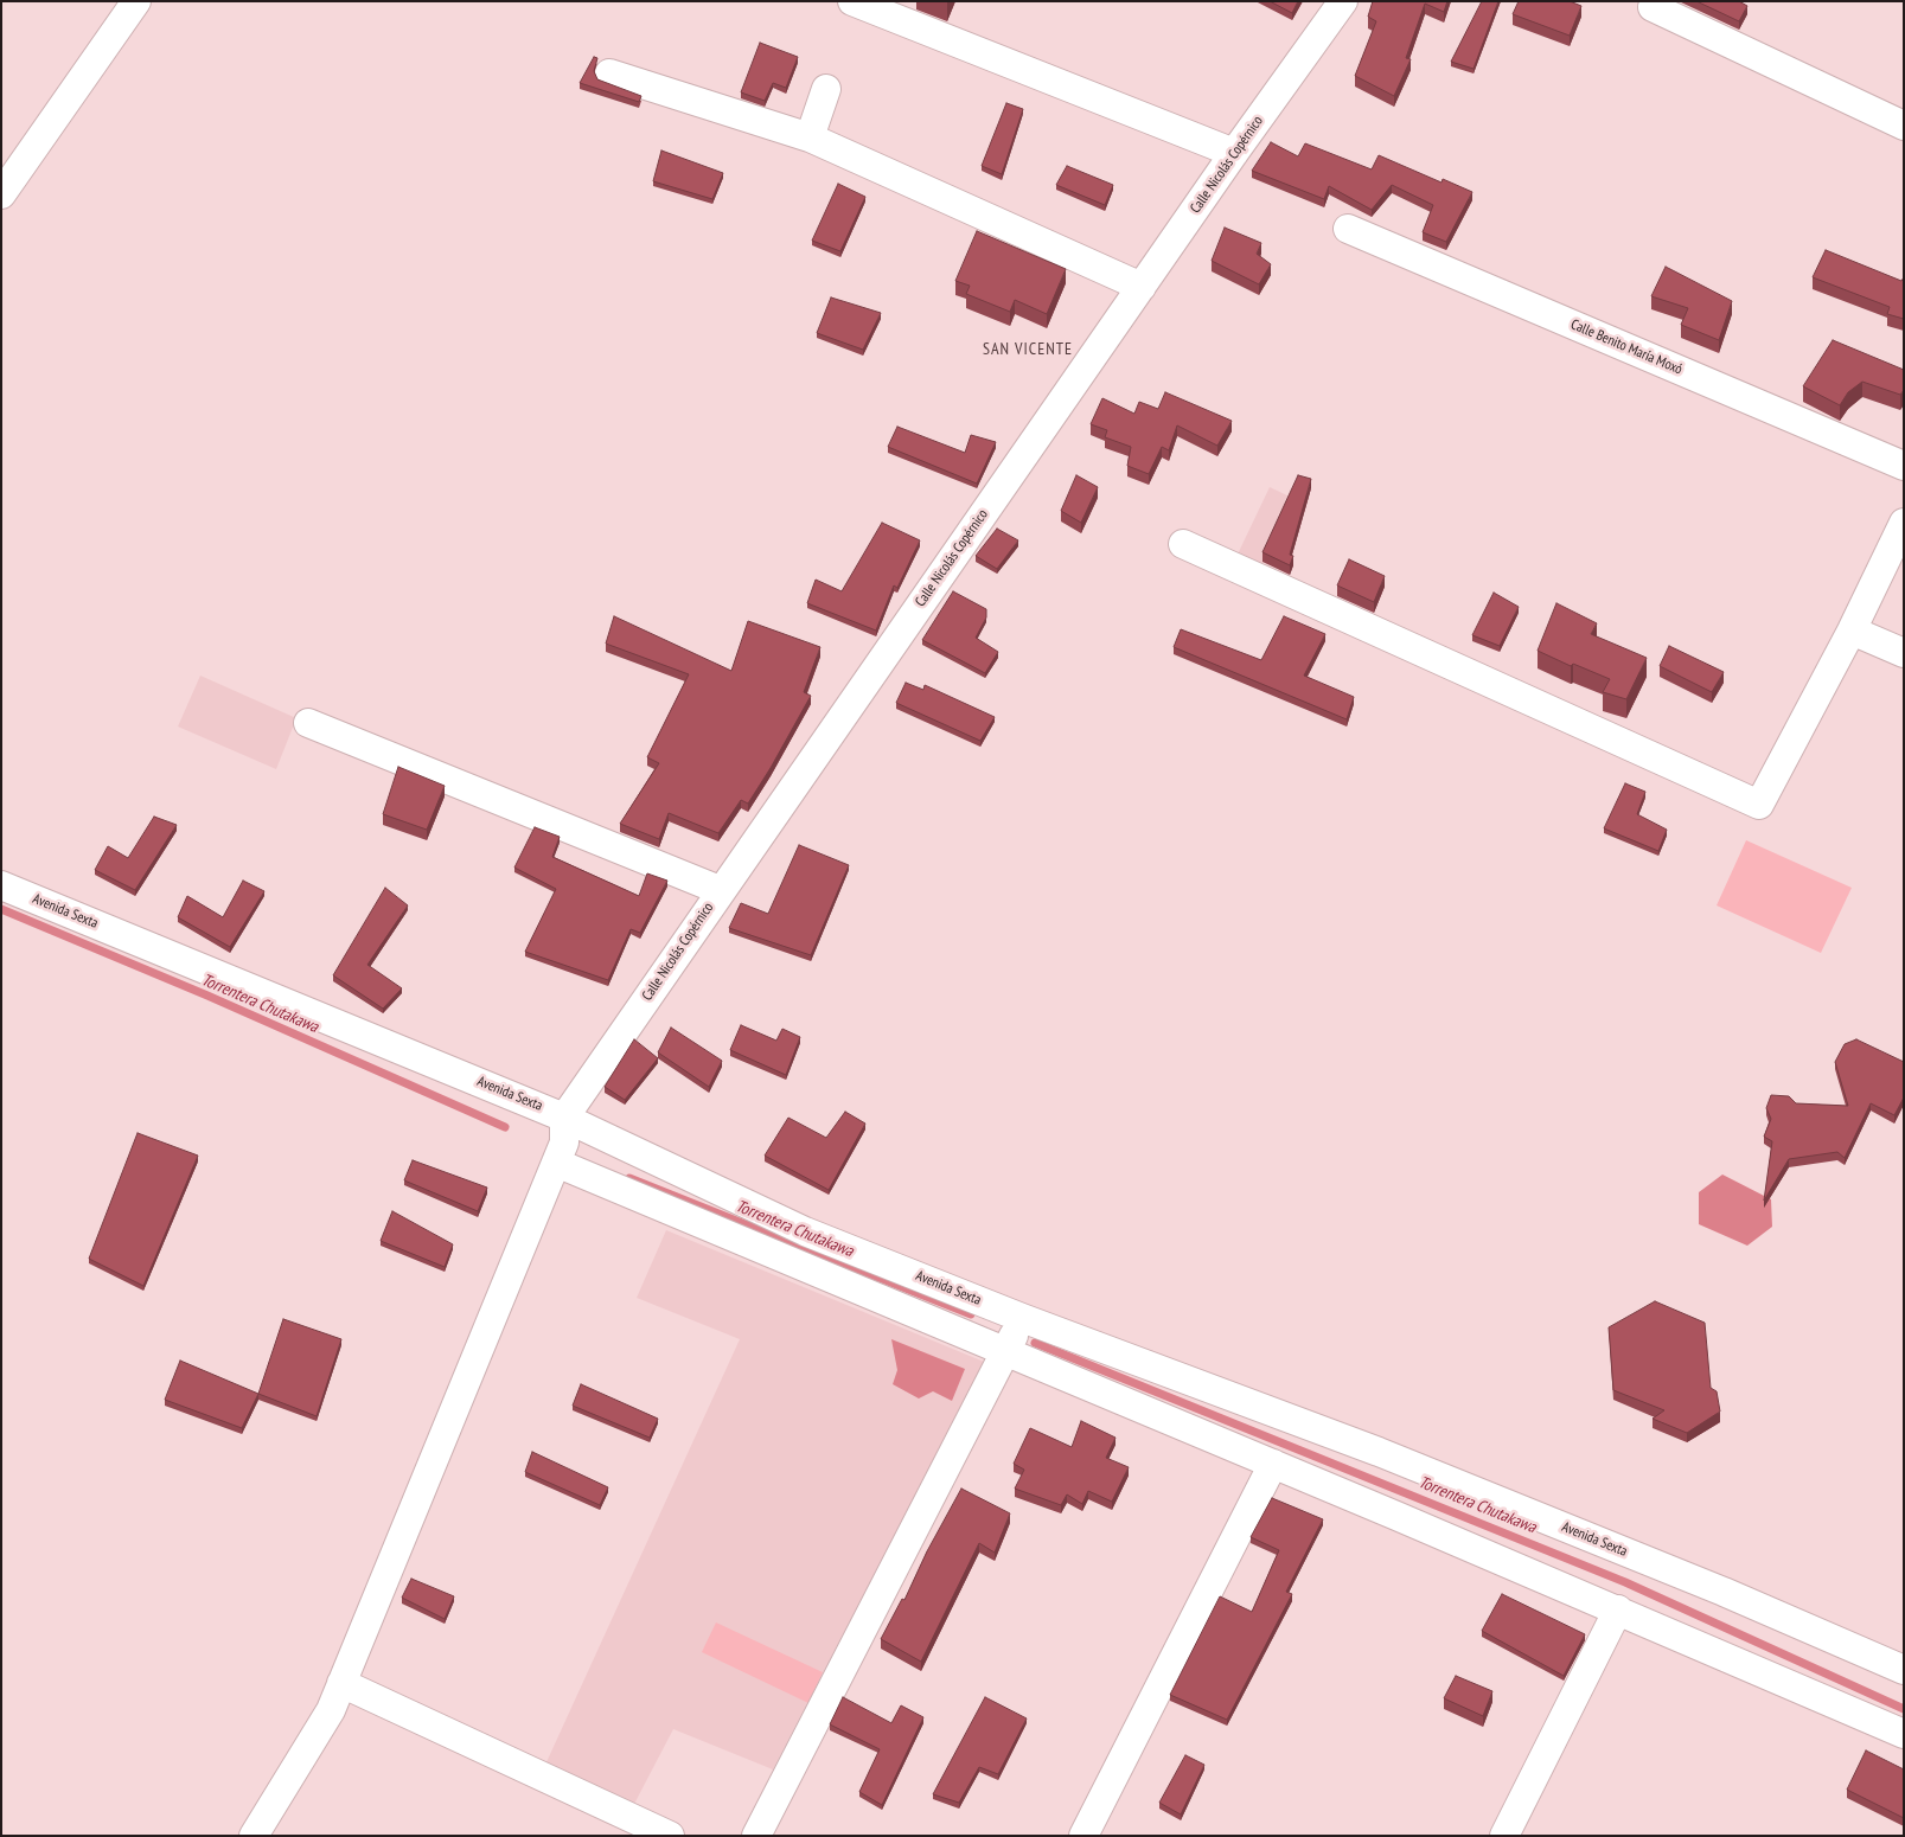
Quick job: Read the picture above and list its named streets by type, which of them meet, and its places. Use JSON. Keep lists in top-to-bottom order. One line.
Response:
{"streets":{"street":["Calle Nicolás Copérnico","Calle Benito María Moxó","Avenida Sexta"]},"crossings":[["Calle Nicolás Copérnico","Avenida Sexta"]],"districts":["SAN VICENTE"],"water":["Torrentera Chutakawa"]}
